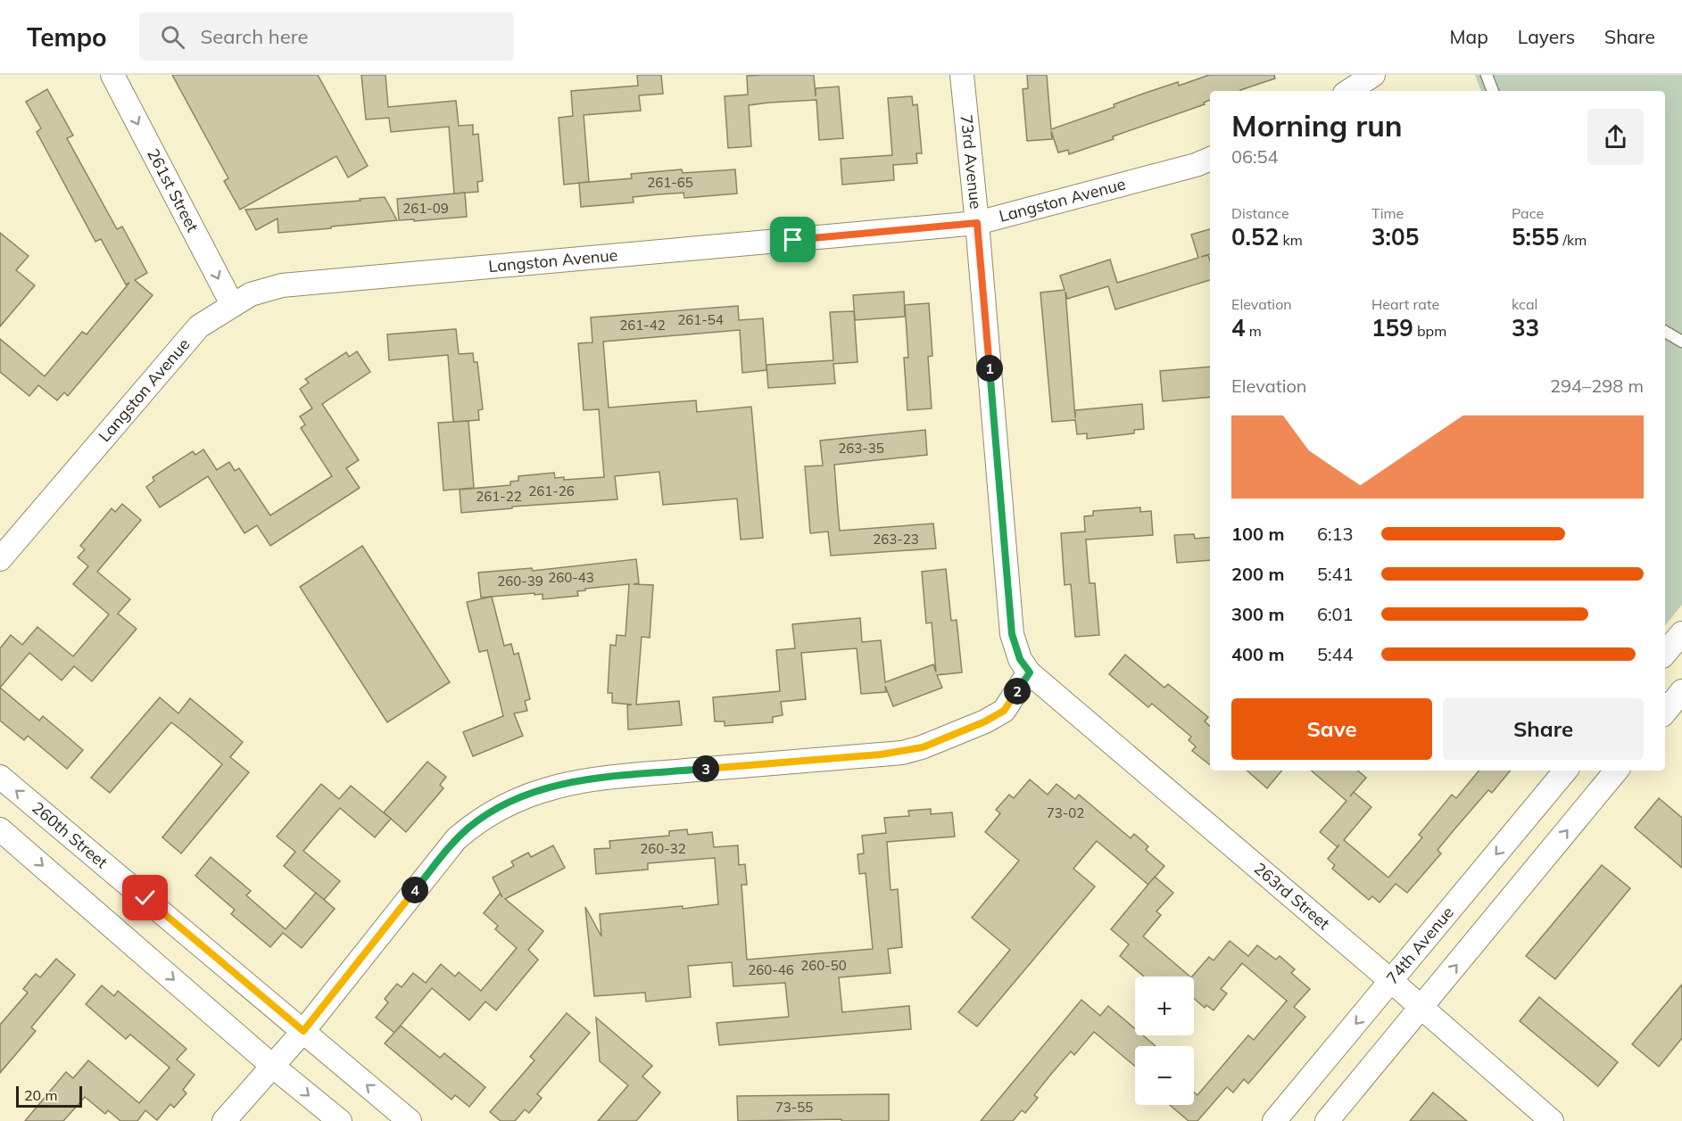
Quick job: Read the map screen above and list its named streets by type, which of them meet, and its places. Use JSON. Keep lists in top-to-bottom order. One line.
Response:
{"streets":{"street":["73rd Avenue","261st Street","Langston Avenue","260th Street","263rd Street","74th Avenue"]},"crossings":[["73rd Avenue","Langston Avenue"],["73rd Avenue","263rd Street"],["261st Street","Langston Avenue"],["263rd Street","74th Avenue"]],"one_way":["261st Street"],"house_numbers":["261-65","261-09","261-54","261-42","263-35","261-26","261-22","263-23","260-43","260-39","73-02","260-32","260-50","260-46","73-55"],"scale_bar":"20 m","page":{"header":"Tempo","search":"Search here","nav":["Map","Layers","Share"],"heading":["Morning run","06:54"],"stats":[["Distance","0.52 km"],["Time","3:05"],["Pace","5:55 /km"],["Elevation","4 m"],["Heart rate","159 bpm"],["kcal","33"]],"pins":["1","2","3","4"],"chart":["Elevation","294–298 m"],"list":[{"name":"100 m","note":"6:13"},{"name":"200 m","note":"5:41"},{"name":"300 m","note":"6:01"},{"name":"400 m","note":"5:44"}],"buttons":["Save","Share"],"map_buttons":["+","−"],"scale":"20 m"}}
